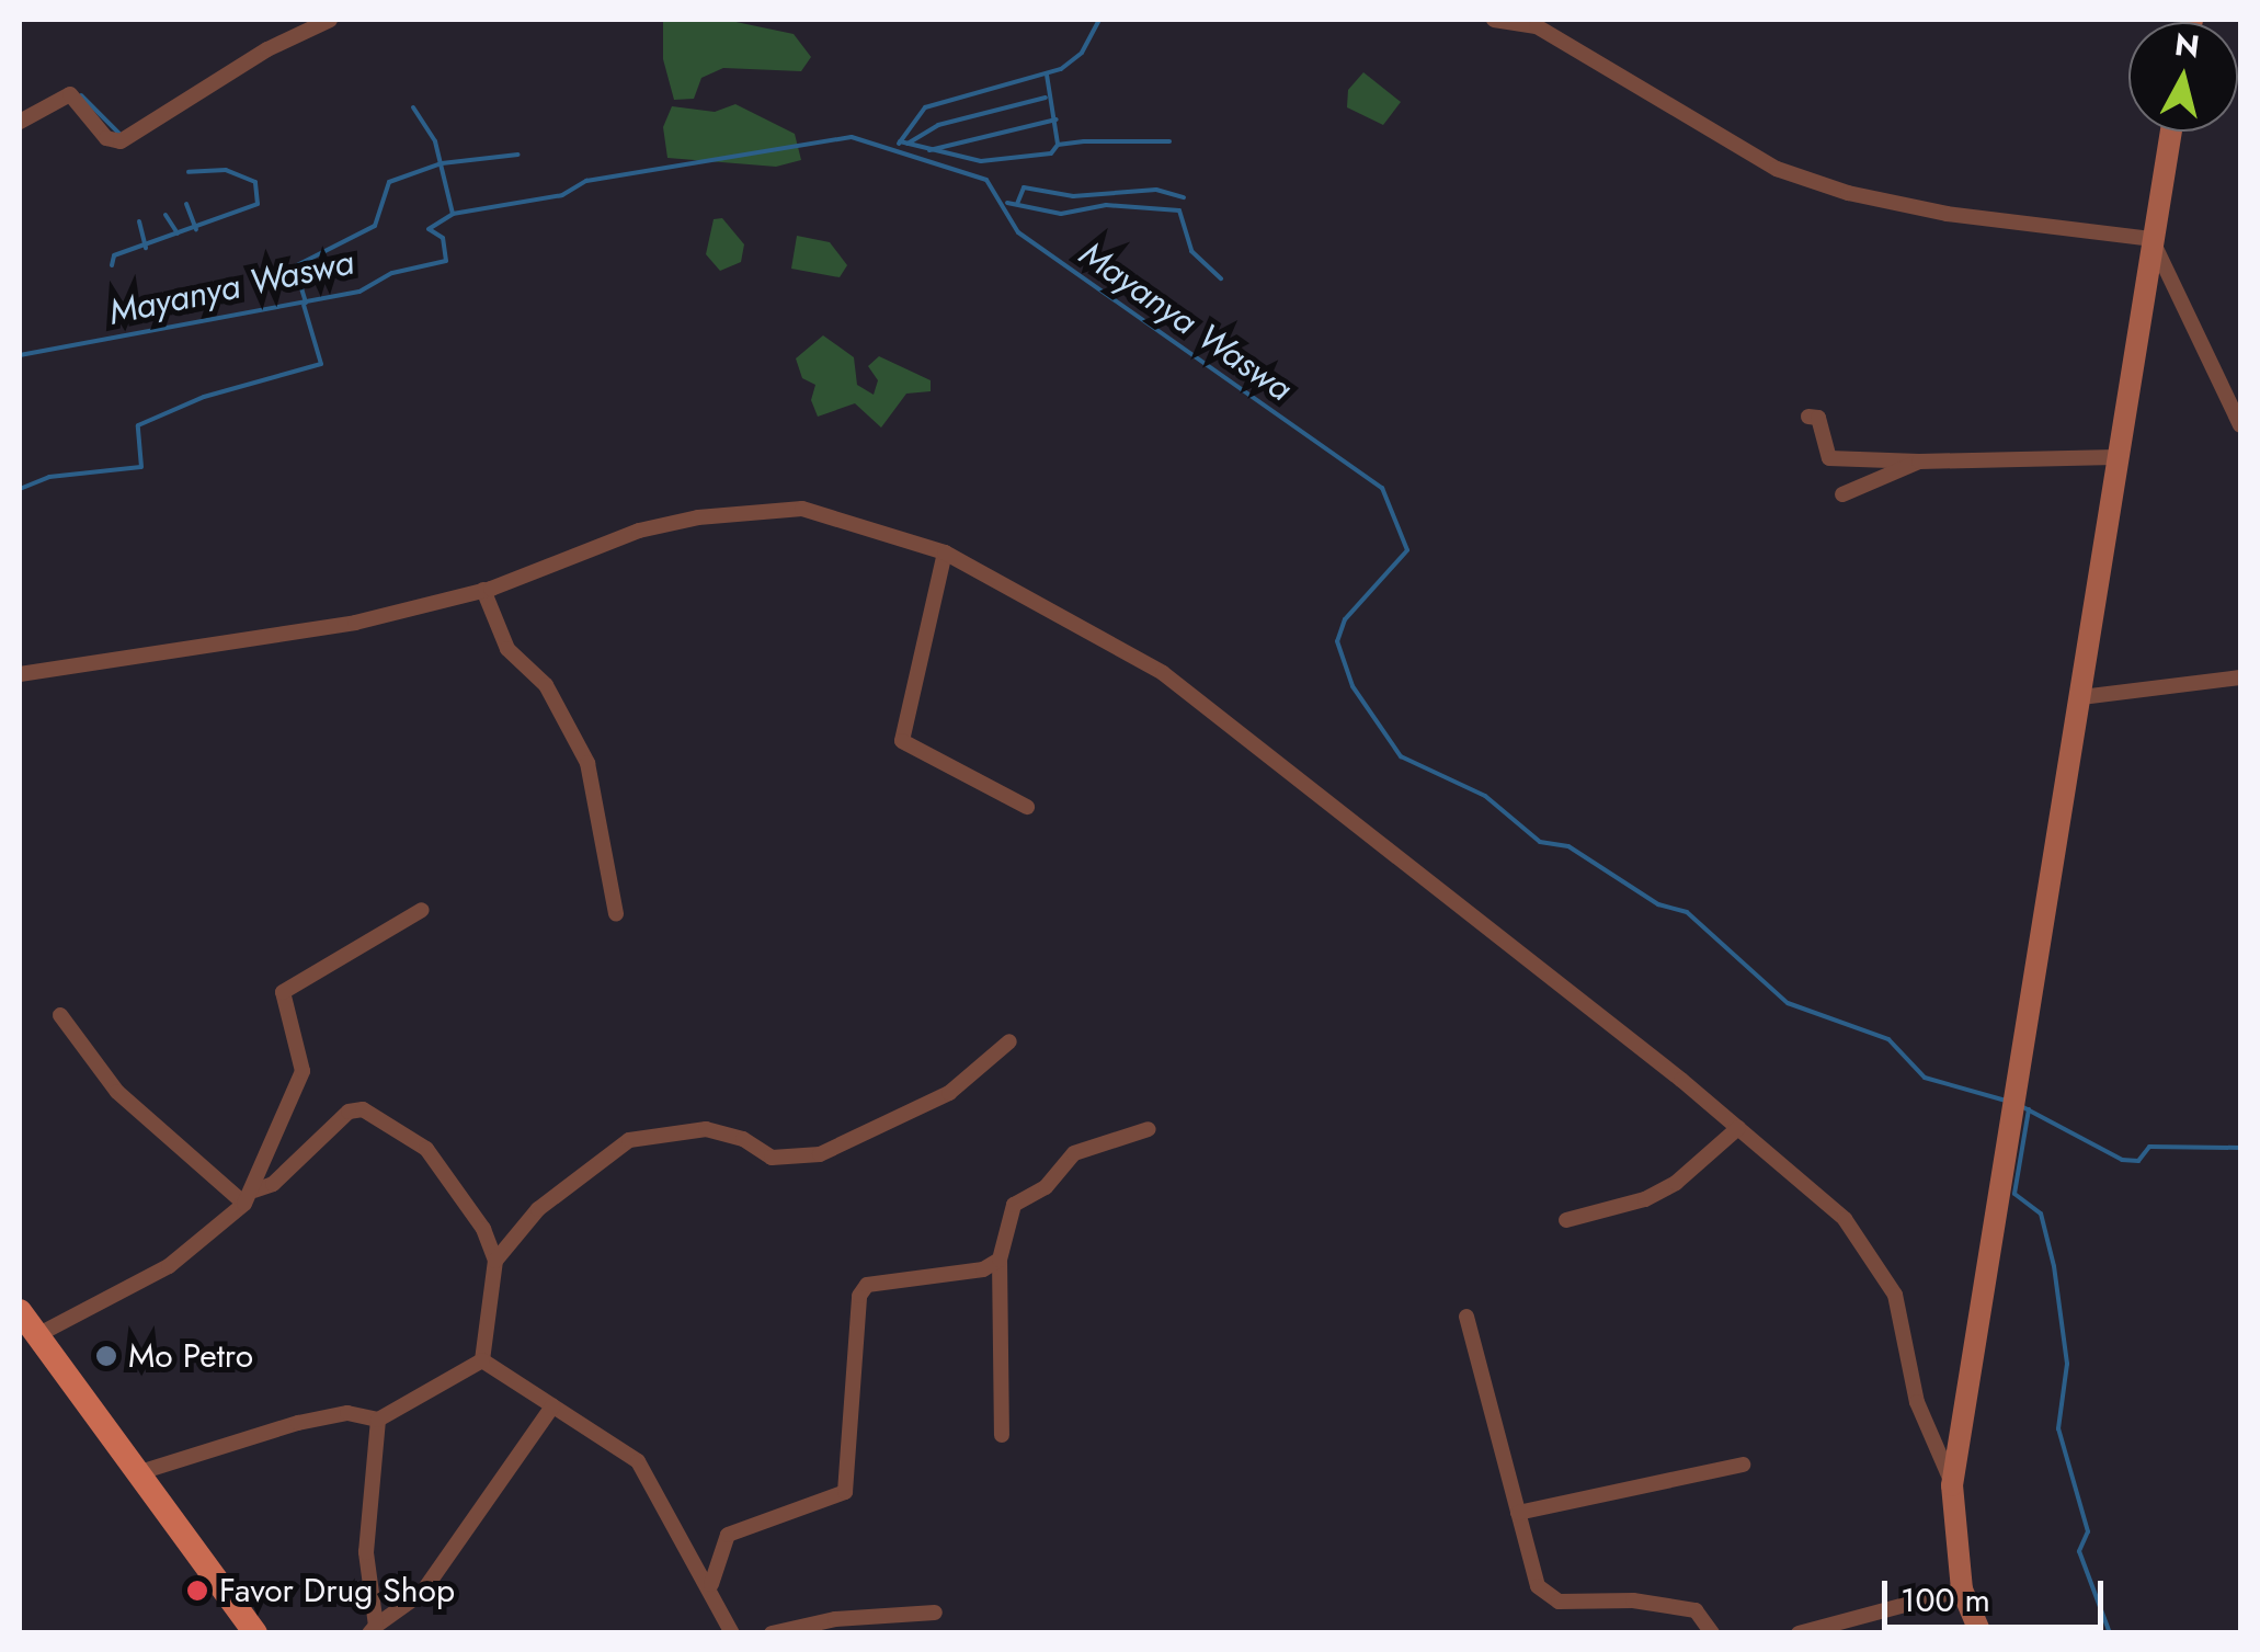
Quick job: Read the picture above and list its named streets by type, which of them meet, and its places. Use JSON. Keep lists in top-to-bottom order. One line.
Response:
{"water":["Mayanya Waswa"],"places":["Mo Petro","Favor Drug Shop"],"scale_bar":"100 m","north":"top"}
